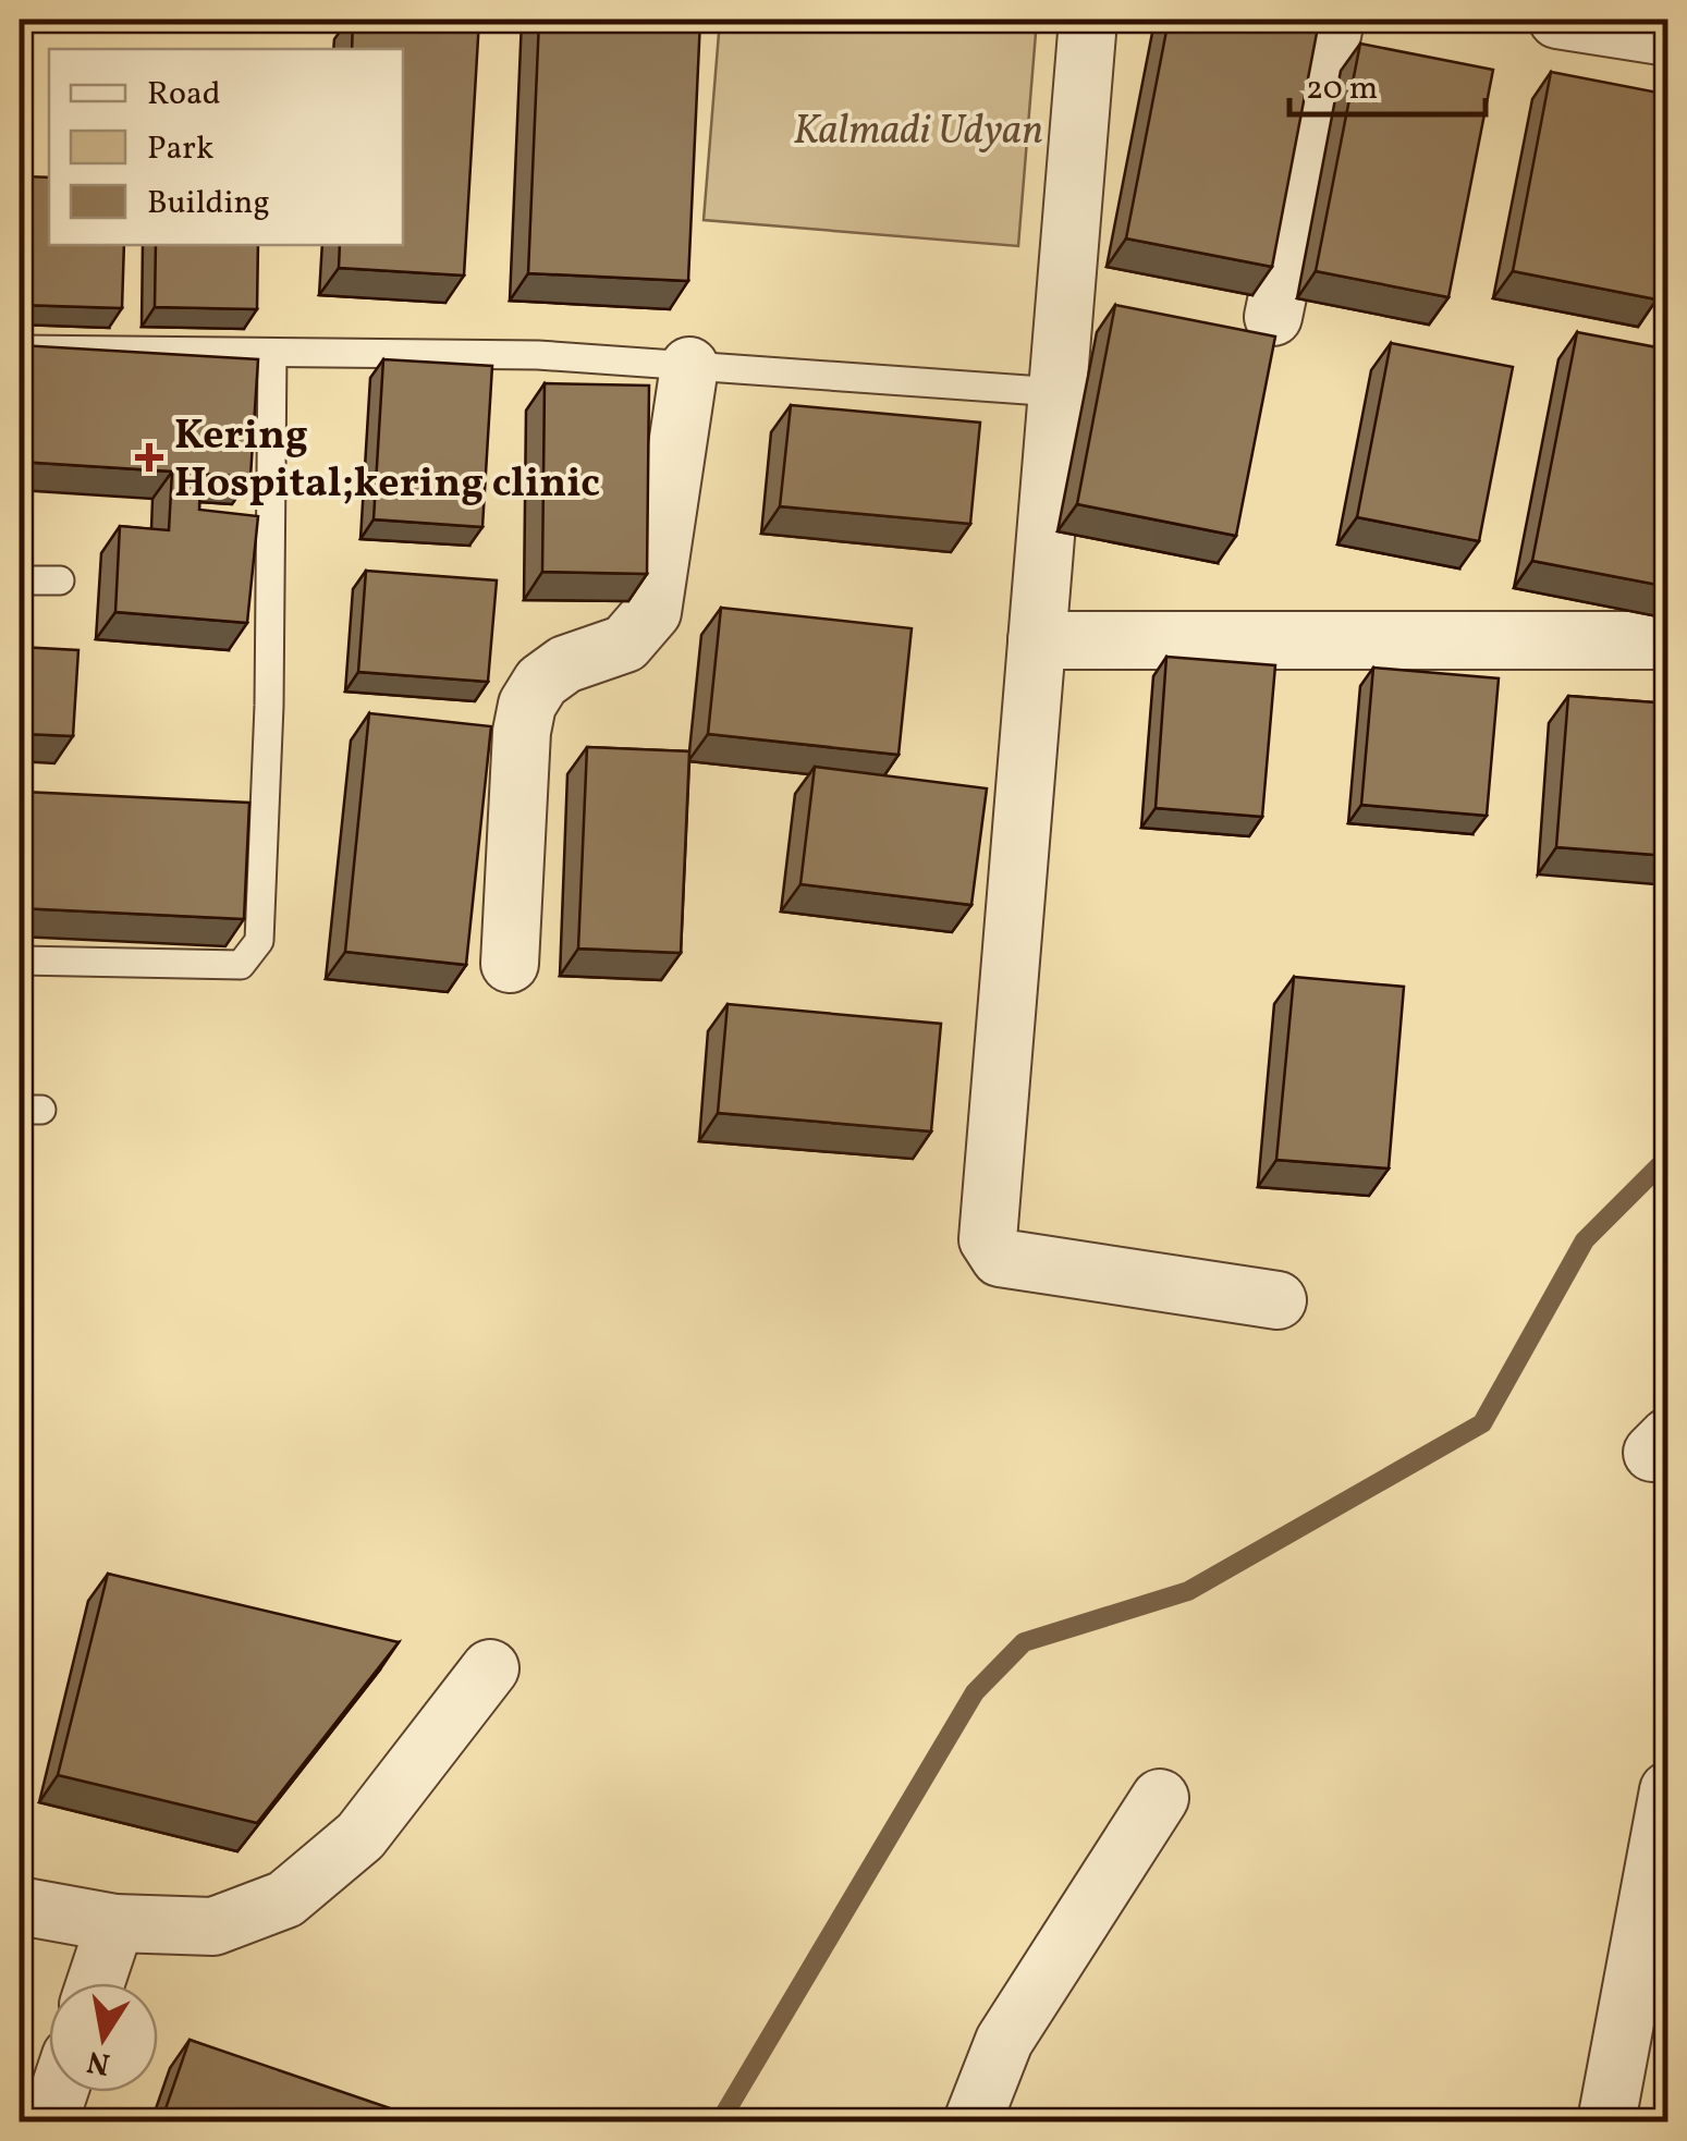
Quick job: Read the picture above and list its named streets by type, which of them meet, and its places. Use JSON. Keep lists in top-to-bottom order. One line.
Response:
{"parks":["Kalmadi Udyan"],"places":{"health":["Kering Hospital;kering clinic"]},"legend":["Road","Park","Building"],"scale_bar":"20 m","north":"bottom"}
